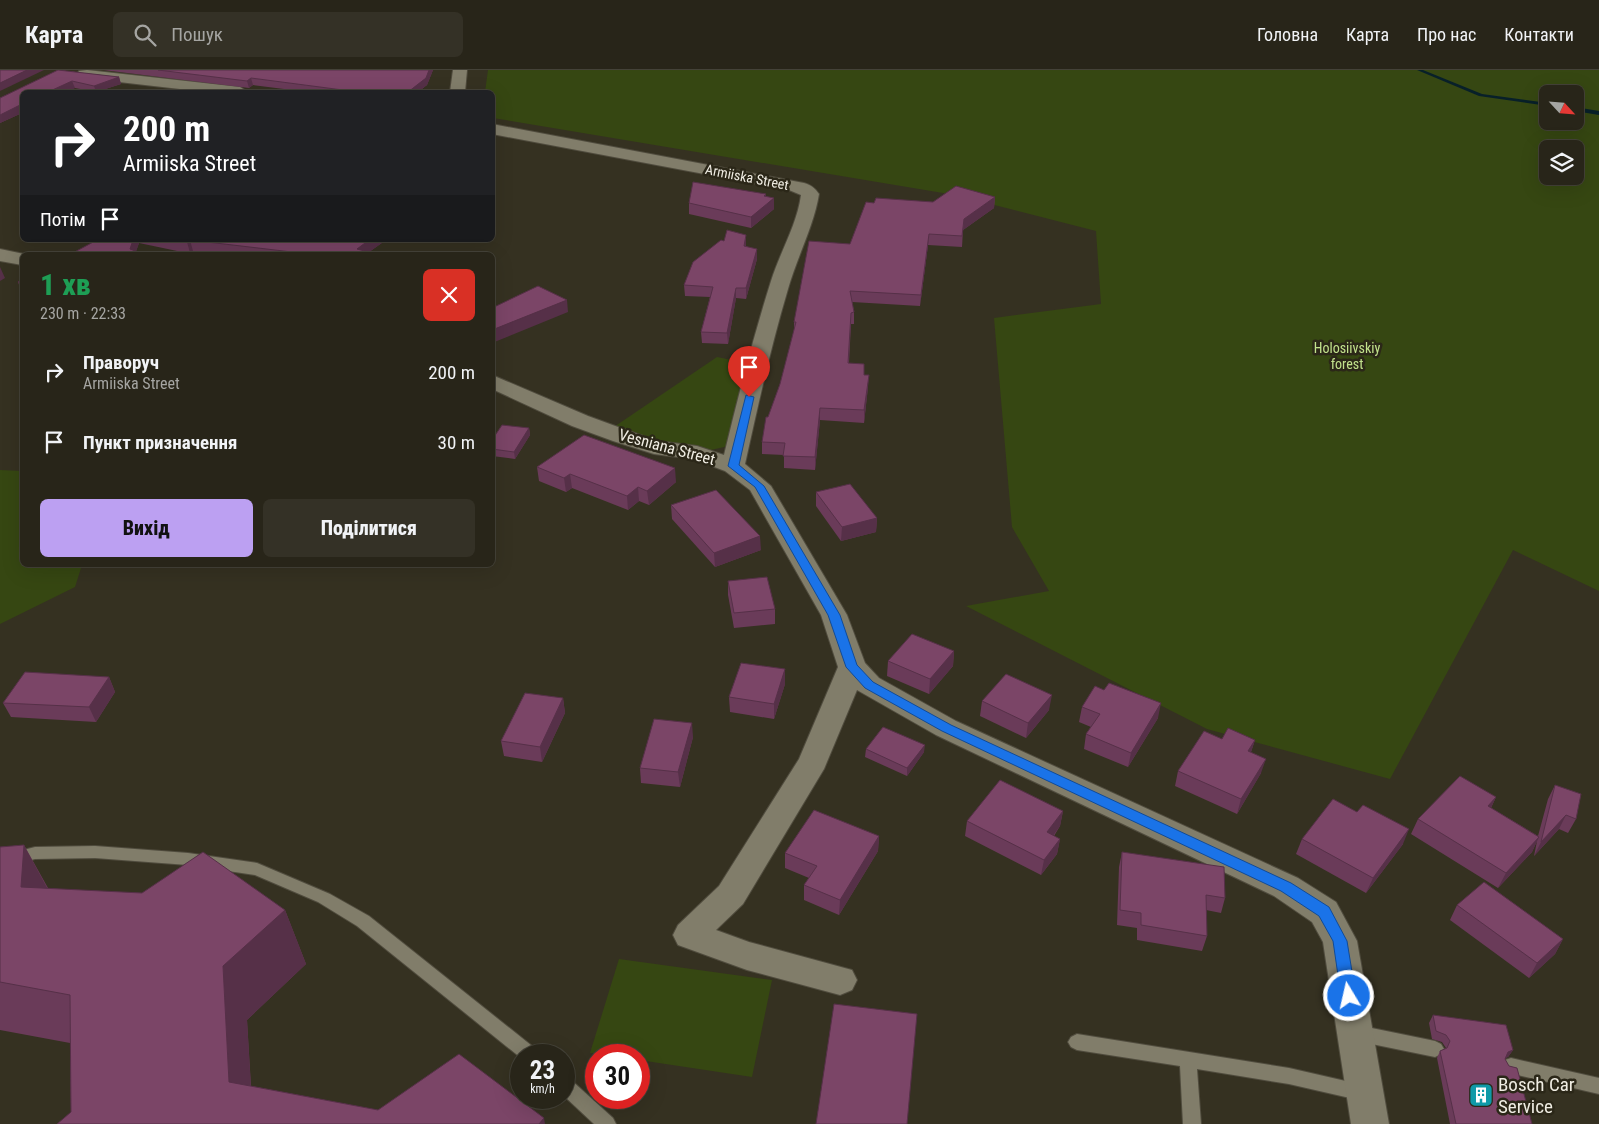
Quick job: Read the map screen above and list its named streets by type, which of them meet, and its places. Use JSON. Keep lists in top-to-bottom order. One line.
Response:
{"streets":{"street":["Armiiska Street","Vesniana Street"]},"crossings":[["Armiiska Street","Vesniana Street"]],"parks":["Holosiivskiy forest"],"places":{"building":["Bosch Car Service"]},"north":"bottom right","page":{"header":"Карта","search":"Пошук","nav":["Головна","Карта","Про нас","Контакти"],"turn":["200 m","Armiiska Street"],"then":"Потім","heading":["1 хв","230 m · 22:33"],"list":[{"name":"Праворуч","note":"Armiiska Street","value":"200 m"},{"name":"Пункт призначення","value":"30 m"}],"buttons":["Вихід","Поділитися"],"speed":"23 km/h","limit":"30"}}
